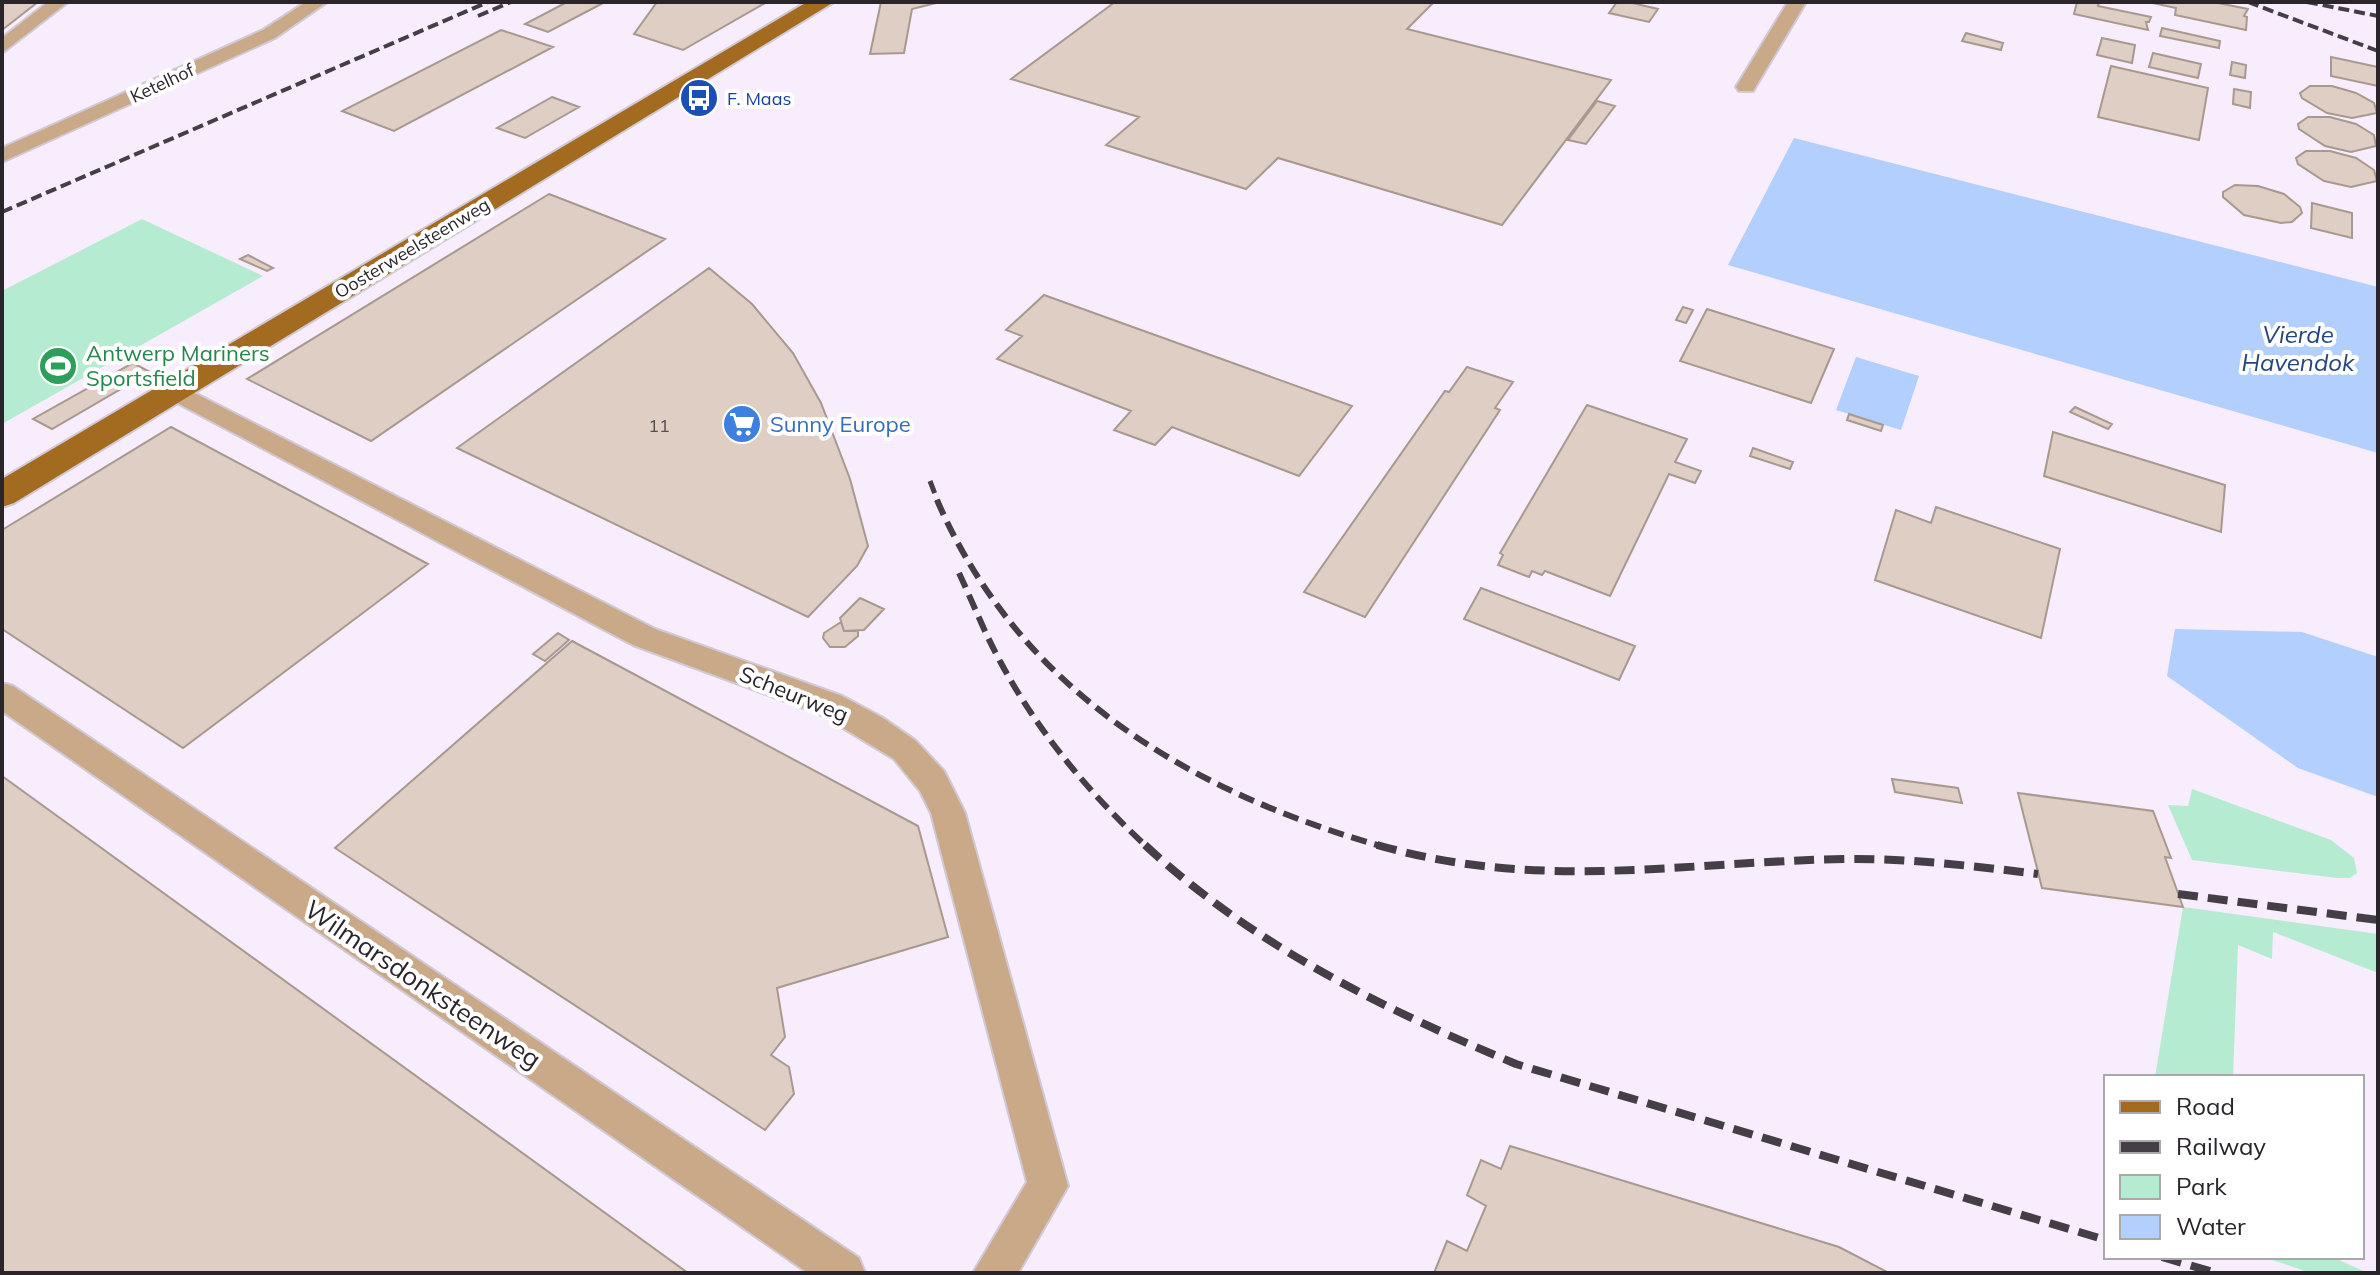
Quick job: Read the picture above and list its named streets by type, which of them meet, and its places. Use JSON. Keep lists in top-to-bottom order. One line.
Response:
{"streets":{"main road":["Oosterweelsteenweg"],"street":["Ketelhof","Scheurweg","Wilmarsdonksteenweg"]},"crossings":[["Oosterweelsteenweg","Scheurweg"]],"water":["Vierde Havendok"],"places":{"bus stop":["F. Maas"],"sports":["Antwerp Mariners Sportsfield"],"supermarket":["Sunny Europe"]},"house_numbers":["11"],"legend":["Road","Railway","Park","Water"]}
